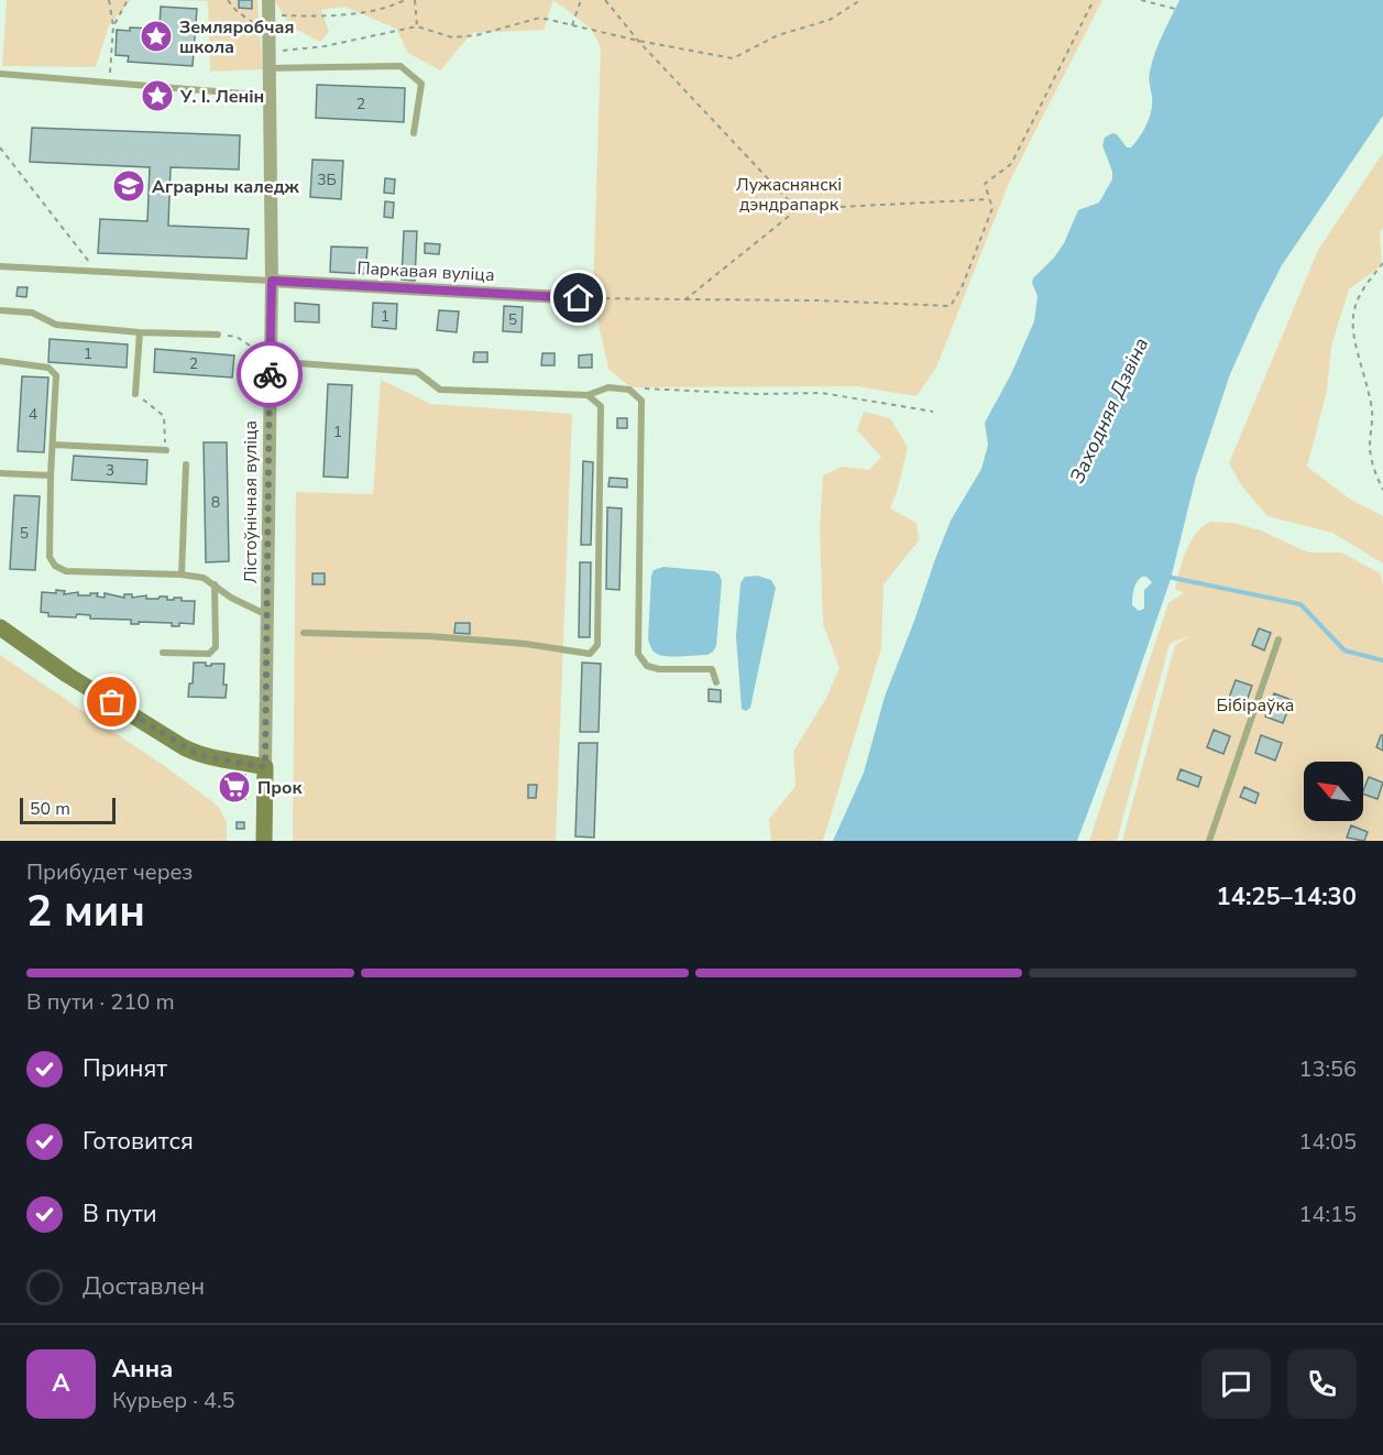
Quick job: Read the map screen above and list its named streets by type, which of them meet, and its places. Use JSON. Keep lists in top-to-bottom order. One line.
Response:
{"streets":{"street":["Паркавая вуліца","Лістоўнічная вуліца"]},"crossings":[["Паркавая вуліца","Лістоўнічная вуліца"]],"water":["Заходняя Дзвіна"],"parks":["Лужаснянскі дэндрапарк","Бібіраўка"],"places":{"place":["Земляробчая школа","У. І. Ленін"],"school or university":["Аграрны каледж"],"supermarket":["Прок"]},"house_numbers":["2","3Б","1","5","1","2","4","1","3","8","5"],"scale_bar":"50 m","north":"top left","page":{"scale":"50 m","heading":["2 мин","Прибудет через","14:25–14:30"],"panel":["Анна","Курьер · 4.5"],"bar":"В пути · 210 m","list":[["Принят","13:56"],["Готовится","14:05"],["В пути","14:15"],"Доставлен"],"round":"А"}}
